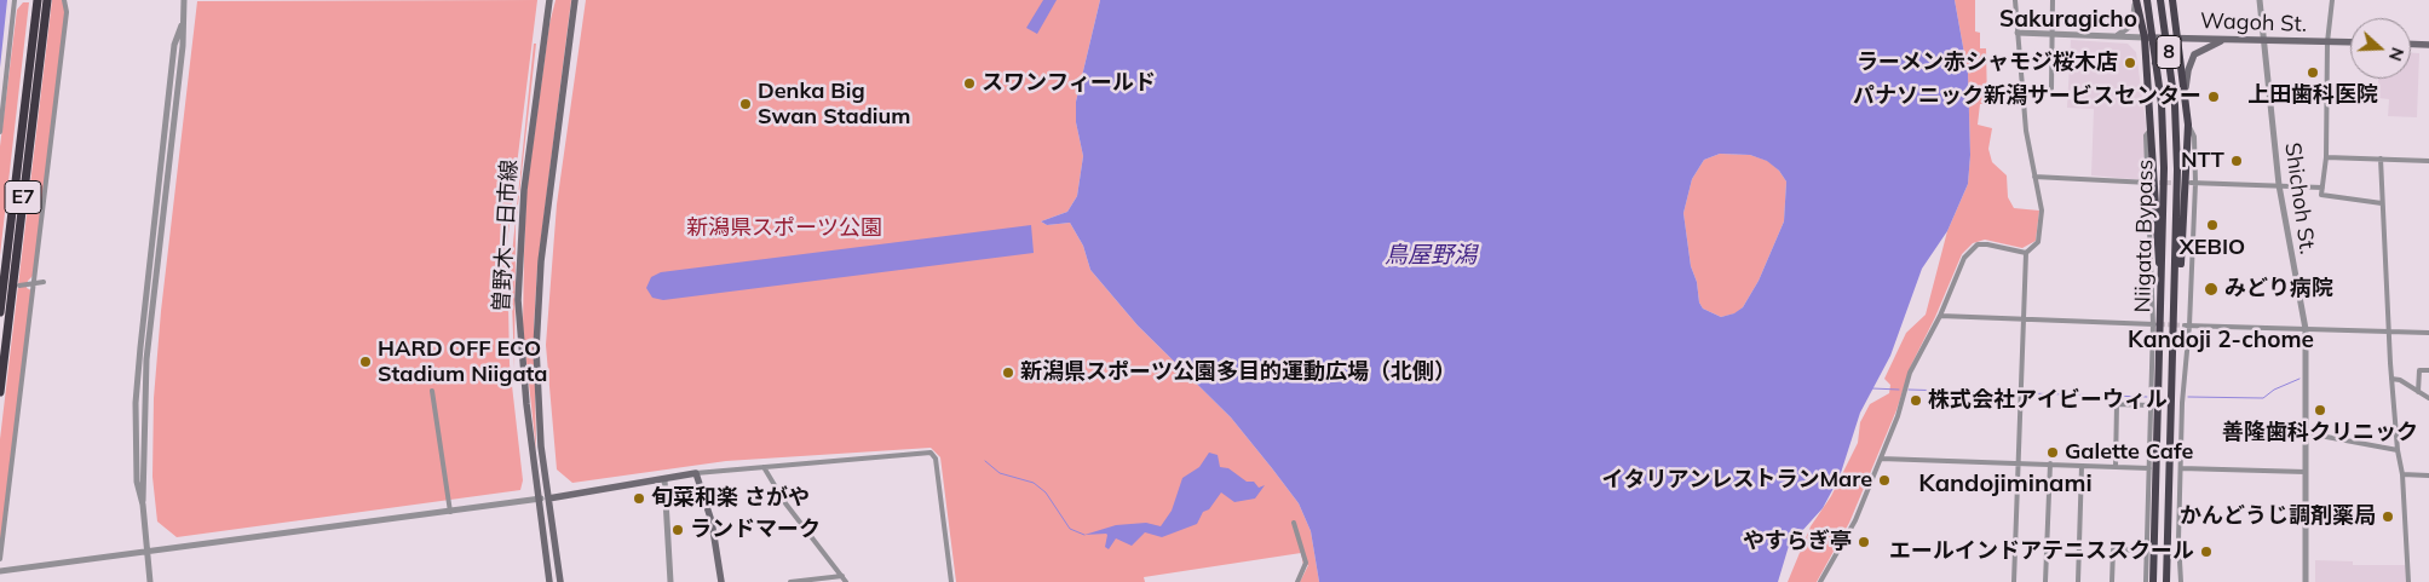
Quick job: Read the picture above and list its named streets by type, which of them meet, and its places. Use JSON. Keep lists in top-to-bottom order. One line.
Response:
{"streets":{"highway":["8","E7","Niigata Bypass"],"main road":["Wagoh St.","曽野木一日市線"],"street":["Shichoh St."]},"crossings":[["Wagoh St.","Shichoh St."]],"districts":["Sakuragicho","Kandoji 2-chome","Kandojiminami"],"water":["鳥屋野潟"],"parks":["新潟県スポーツ公園"],"places":["ラーメン赤シャモジ桜木店","上田歯科医院","スワンフィールド","パナソニック新潟サービスセンター","Denka Big Swan Stadium","NTT","XEBIO","みどり病院","HARD OFF ECO Stadium Niigata","新潟県スポーツ公園多目的運動広場（北側）","株式会社アイビーウィル","善隆歯科クリニック","Galette Cafe","イタリアンレストランMare","旬菜和楽 さがや","かんどうじ調剤薬局","ランドマーク","やすらぎ亭","エールインドアテニススクール"],"north":"right"}
